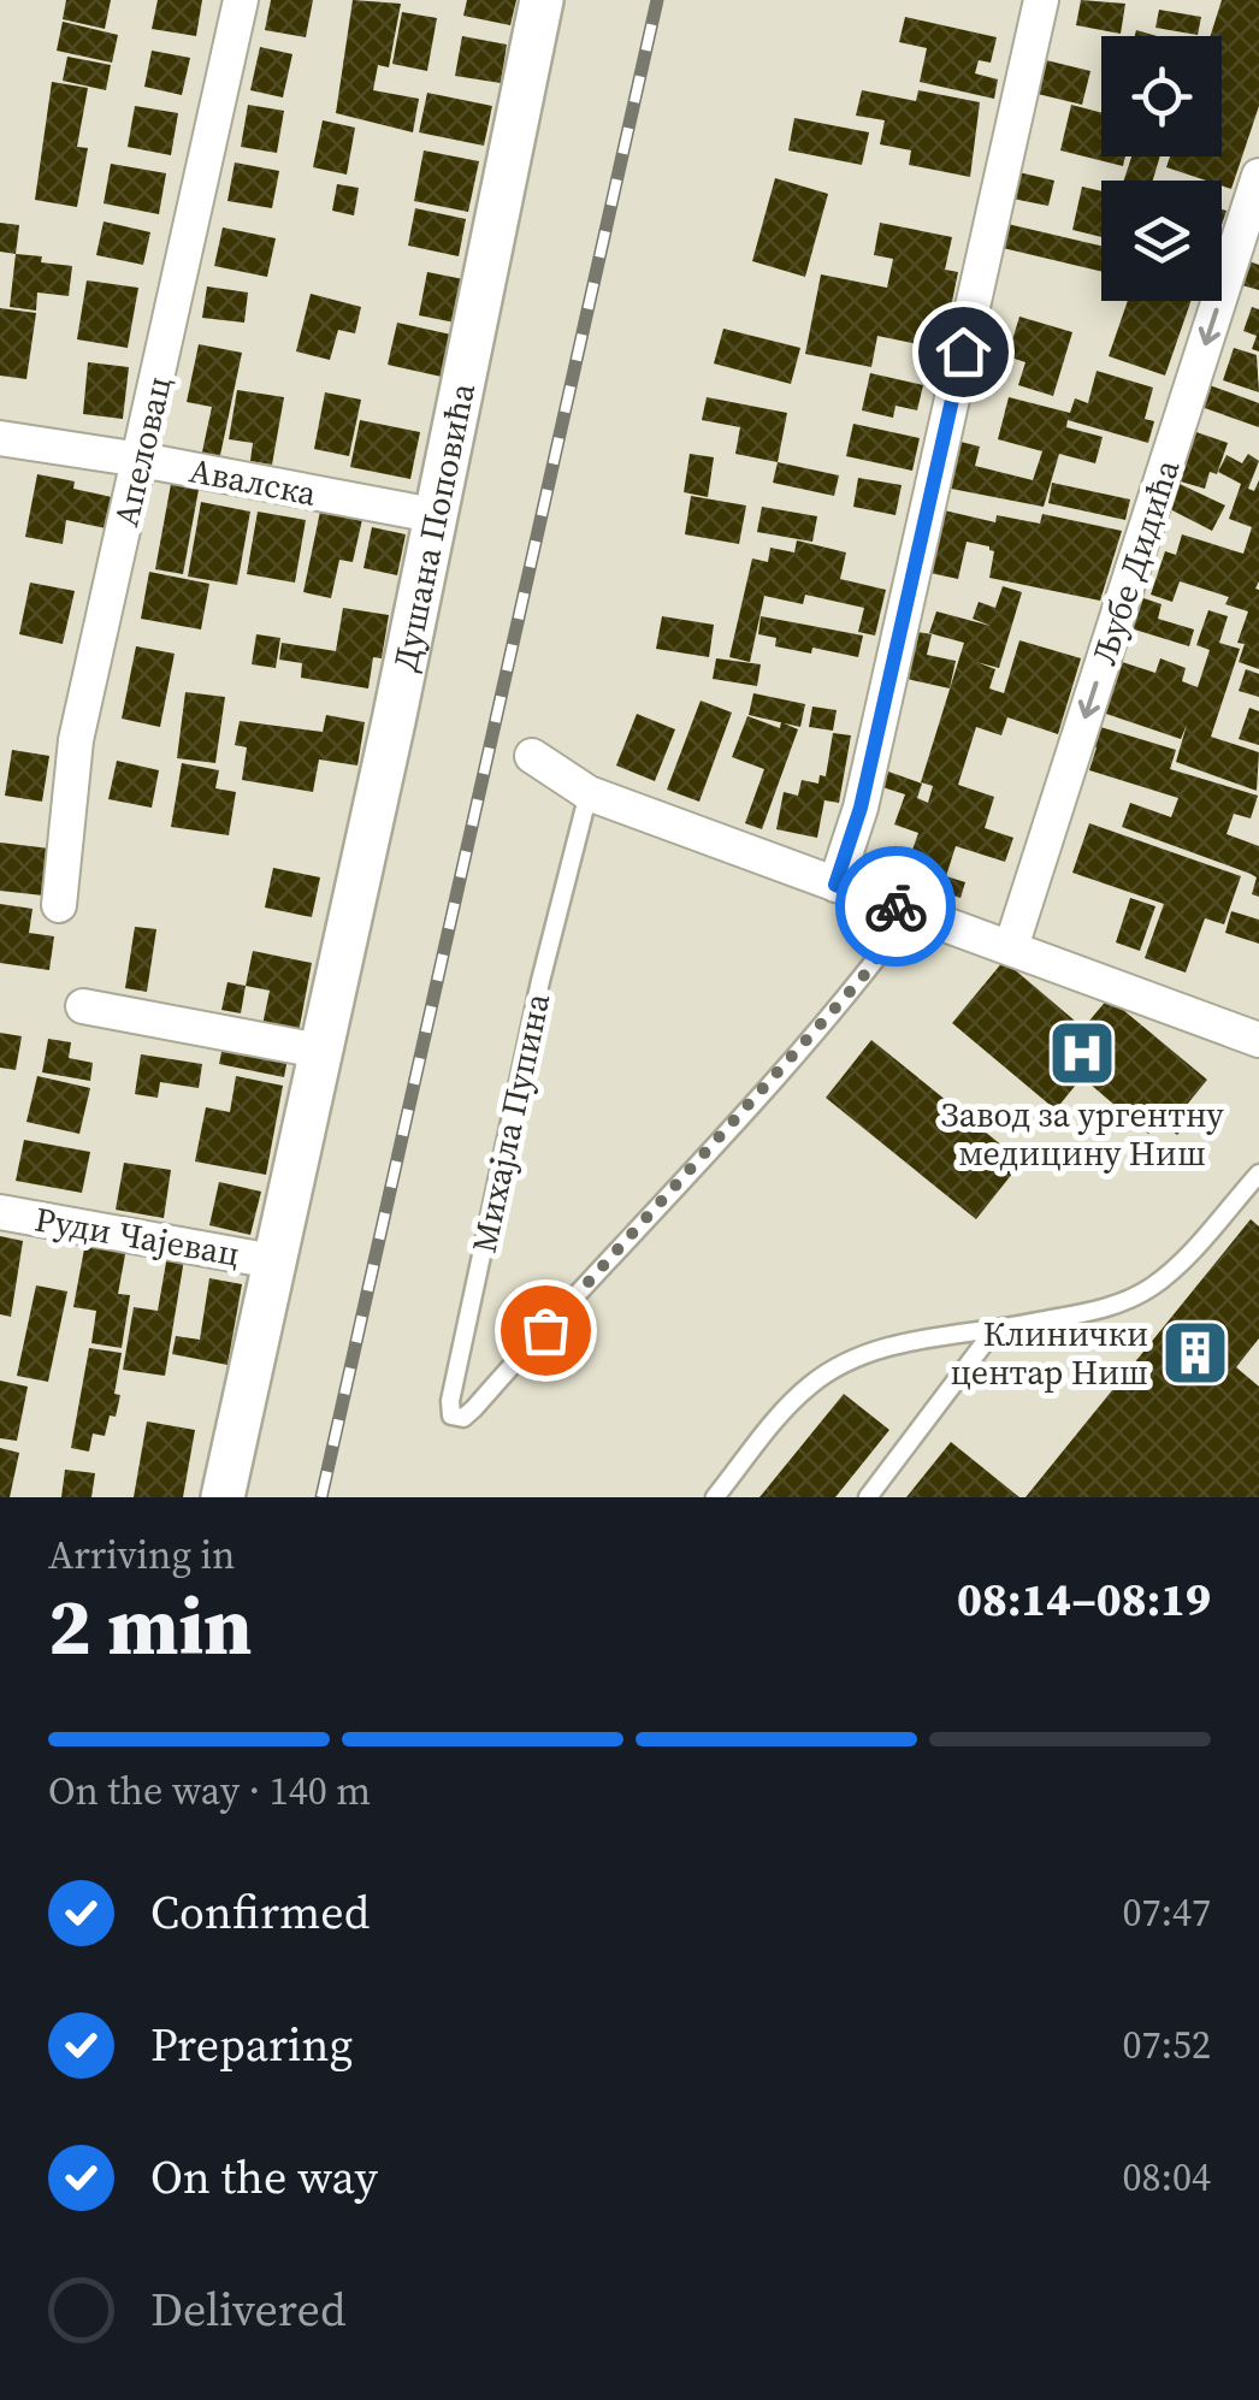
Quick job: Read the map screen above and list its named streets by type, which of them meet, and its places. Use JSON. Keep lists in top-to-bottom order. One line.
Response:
{"streets":{"street":["Апеловац","Авалска","Душана Поповића","Љубе Дидића","Руди Чајевац"],"lane":["Михајла Пупина"]},"crossings":[["Апеловац","Авалска"],["Авалска","Душана Поповића"],["Душана Поповића","Руди Чајевац"]],"places":{"hospital":["Завод за ургентну медицину Ниш"],"building":["Клинички центар Ниш"]},"page":{"heading":["2 min","Arriving in","08:14–08:19"],"bar":"On the way · 140 m","list":[["Confirmed","07:47"],["Preparing","07:52"],["On the way","08:04"],"Delivered"]}}
